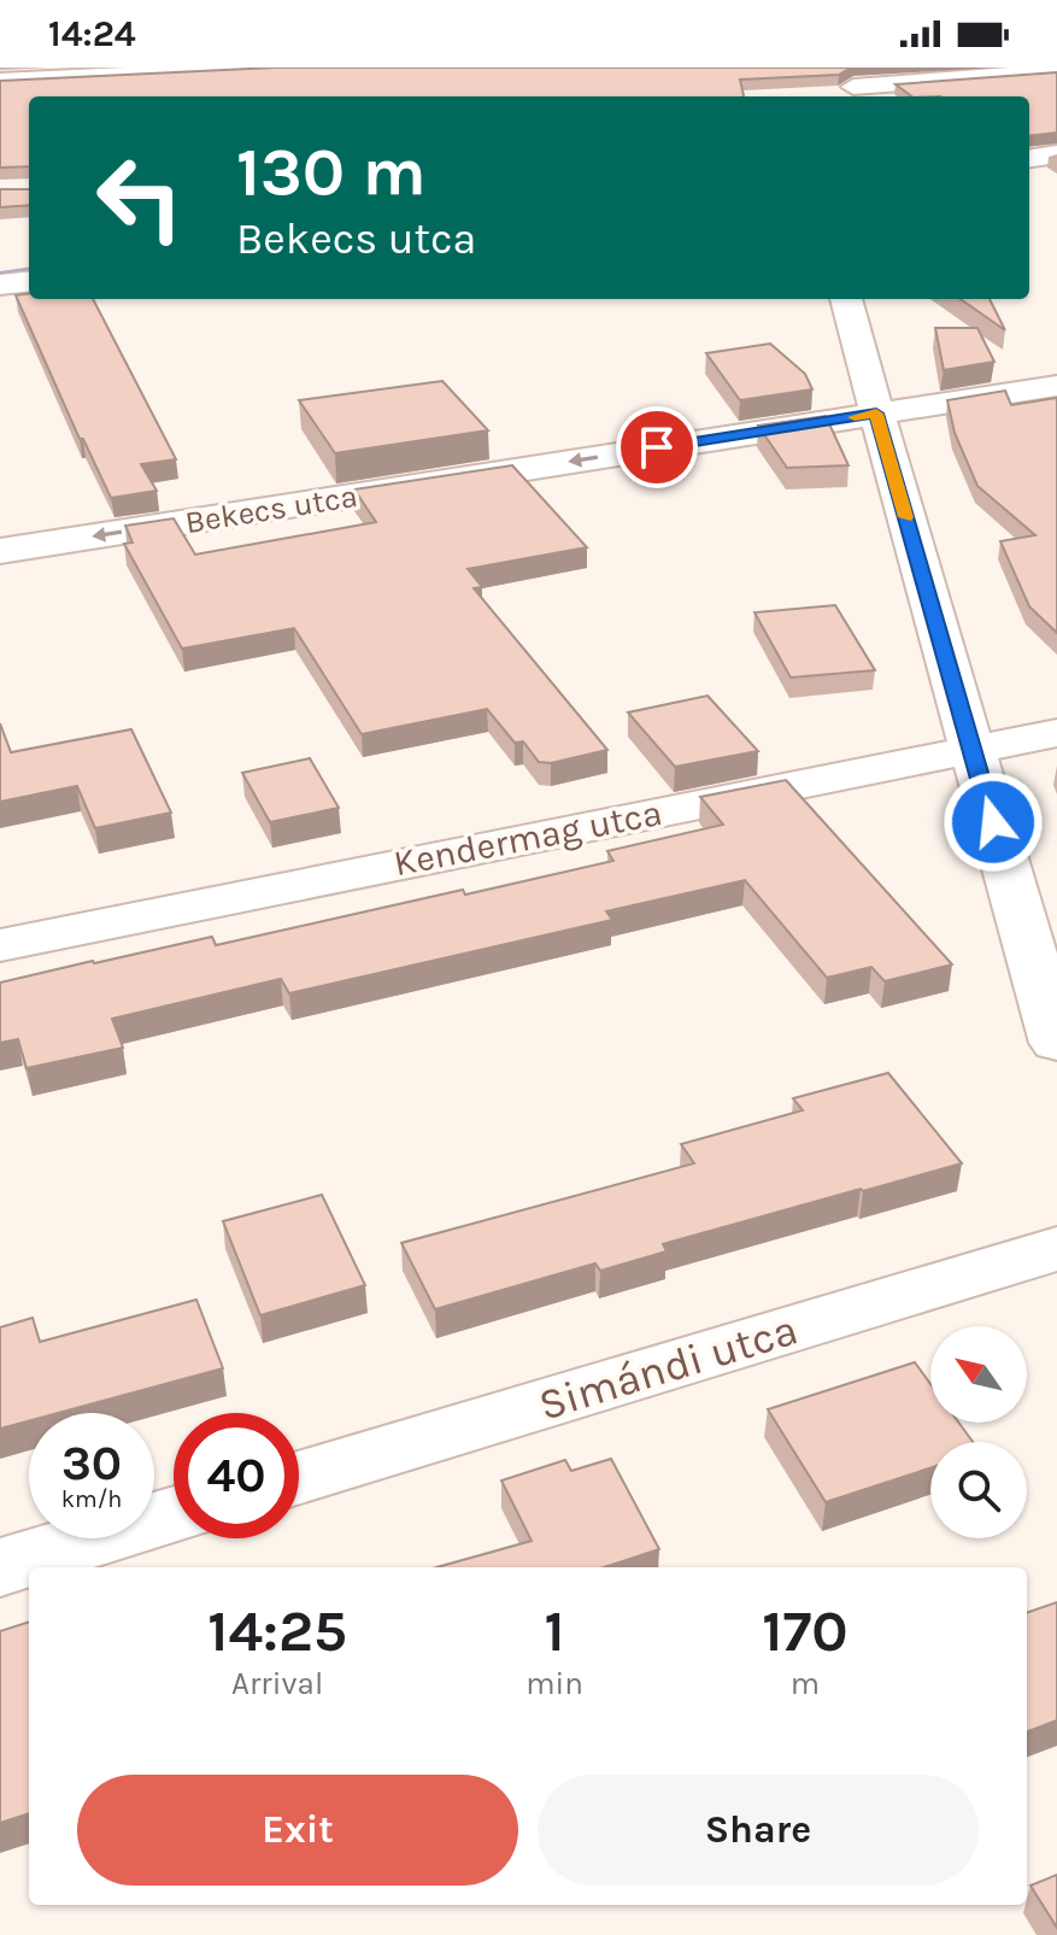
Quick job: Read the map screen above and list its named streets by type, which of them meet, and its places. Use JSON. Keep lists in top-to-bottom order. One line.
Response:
{"streets":{"street":["Bekecs utca","Kendermag utca","Simándi utca"]},"north":"top left","page":{"status":"14:24","turn":["130 m","Bekecs utca"],"speed":"30 km/h","limit":"40","eta":["14:25","Arrival","1","min","170","m"],"buttons":["Exit","Share"]}}
